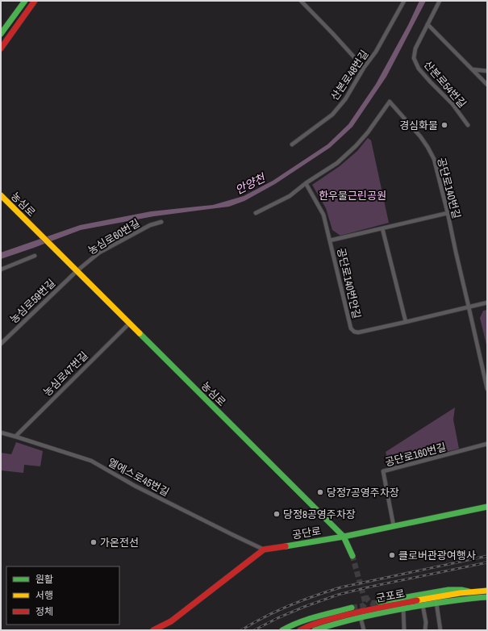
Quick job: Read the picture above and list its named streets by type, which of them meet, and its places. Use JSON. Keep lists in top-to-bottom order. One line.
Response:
{"streets":{"street":["산본로48번길","산본로54번길","공단로140번길","농심로","농심로60번길","공단로140번안길","농심로59번길","농심로47번길","공단로160번길","엘에스로45번길","공단로","군포로"]},"crossings":[["공단로140번길","공단로140번안길"],["농심로","농심로60번길"],["농심로","농심로59번길"],["농심로","농심로47번길"],["농심로","공단로"],["농심로60번길","농심로59번길"],["농심로47번길","엘에스로45번길"],["공단로160번길","공단로"],["엘에스로45번길","공단로"]],"water":["안양천"],"parks":["한우물근린공원"],"places":["경심화물","당정7공영주차장","당정8공영주차장","가온전선","클로버관광여행사"],"legend":["원활","서행","정체"]}
